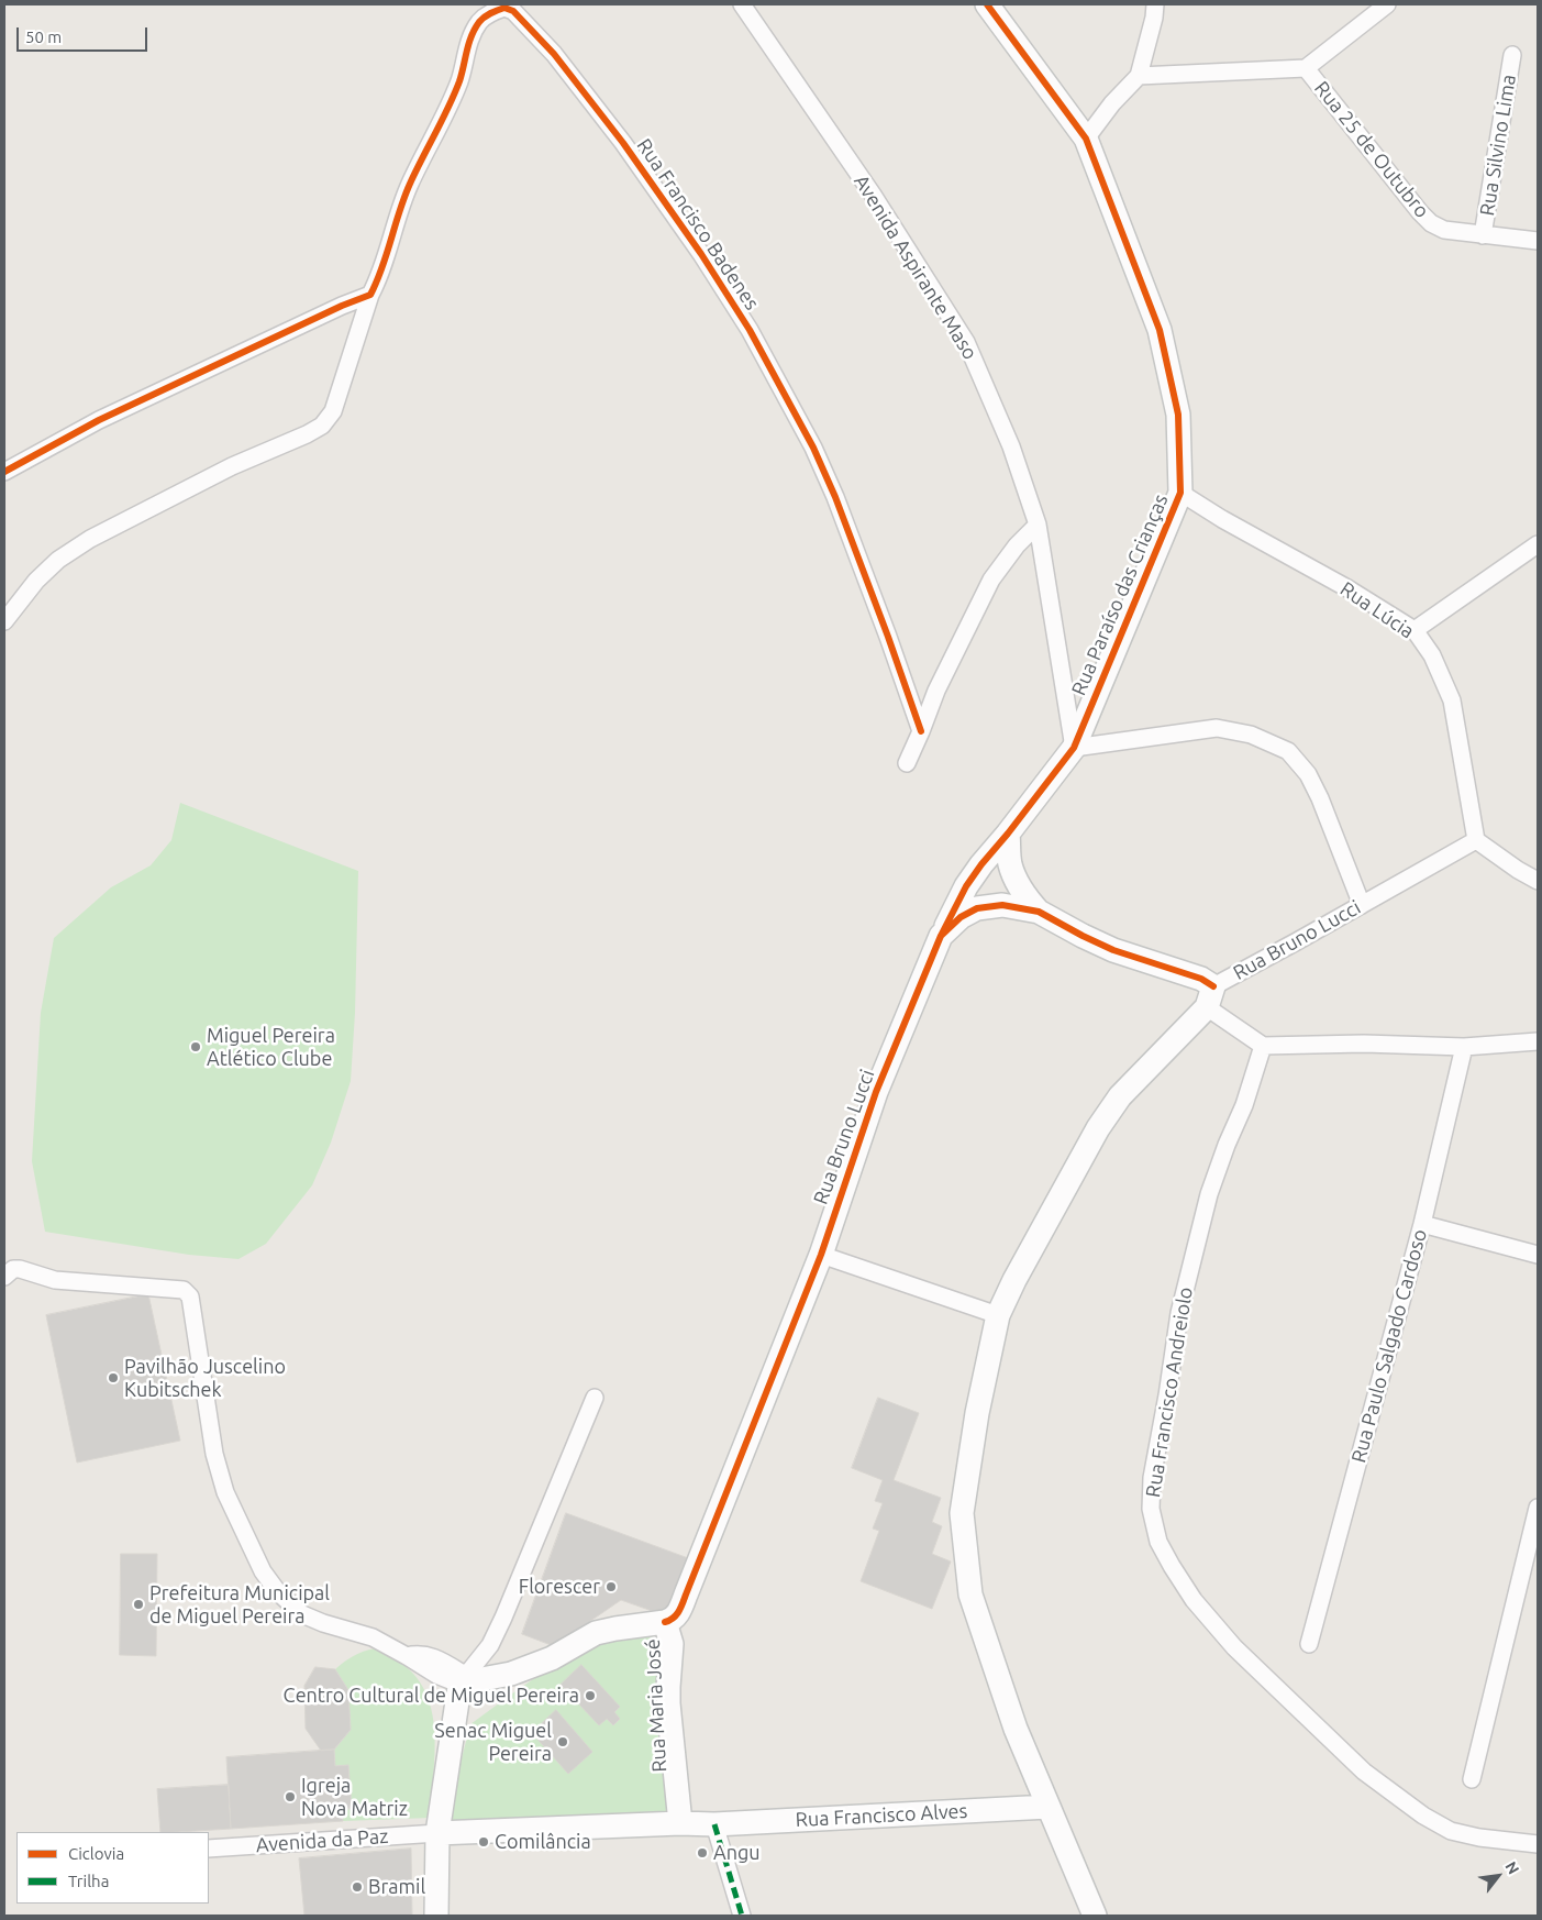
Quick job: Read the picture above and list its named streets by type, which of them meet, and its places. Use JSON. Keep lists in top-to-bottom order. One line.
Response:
{"streets":{"street":["Rua Silvino Lima","Rua 25 de Outubro","Rua Francisco Badenes","Avenida Aspirante Maso","Rua Paraíso das Crianças","Rua Lúcia","Rua Bruno Lucci","Rua Paulo Salgado Cardoso","Rua Francisco Andreiolo","Rua Maria José","Rua Francisco Alves","Avenida da Paz"]},"crossings":[["Rua Silvino Lima","Rua 25 de Outubro"],["Avenida Aspirante Maso","Rua Paraíso das Crianças"],["Rua Paraíso das Crianças","Rua Lúcia"],["Rua Paraíso das Crianças","Rua Bruno Lucci"],["Rua Lúcia","Rua Bruno Lucci"],["Rua Bruno Lucci","Rua Maria José"],["Rua Maria José","Rua Francisco Alves"],["Rua Francisco Alves","Avenida da Paz"]],"places":["Miguel Pereira Atlético Clube","Pavilhão Juscelino Kubitschek","Florescer","Prefeitura Municipal de Miguel Pereira","Centro Cultural de Miguel Pereira","Senac Miguel Pereira","Igreja Nova Matriz","Comilância","Angu","Bramil"],"legend":["Ciclovia","Trilha"],"scale_bar":"50 m","north":"top right"}
